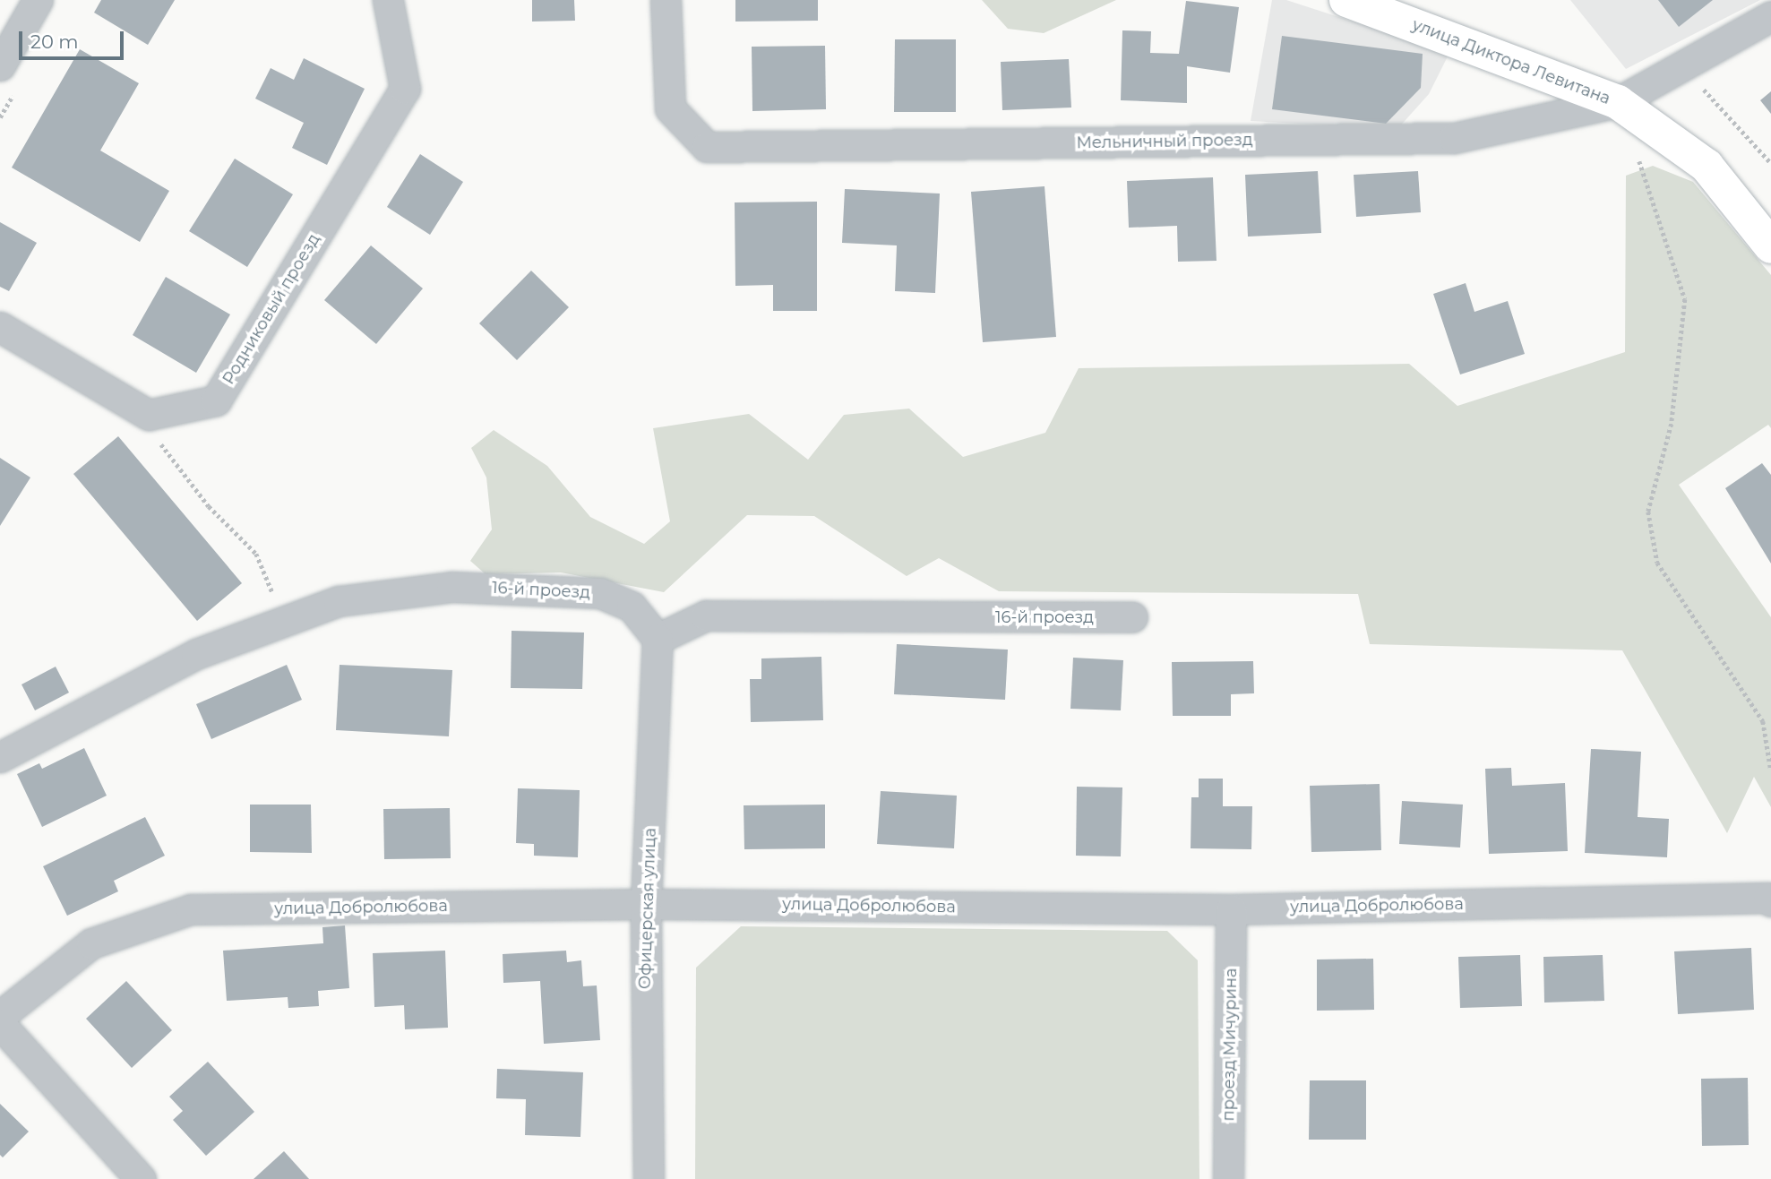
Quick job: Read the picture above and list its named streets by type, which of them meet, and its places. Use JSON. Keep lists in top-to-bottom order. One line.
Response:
{"streets":{"street":["улица Диктора Левитана","Мельничный проезд","Родниковый проезд","16-й проезд","улица Добролюбова","Офицерская улица","проезд Мичурина"]},"crossings":[["улица Диктора Левитана","Мельничный проезд"],["16-й проезд","Офицерская улица"],["улица Добролюбова","Офицерская улица"],["улица Добролюбова","проезд Мичурина"]],"scale_bar":"20 m"}
